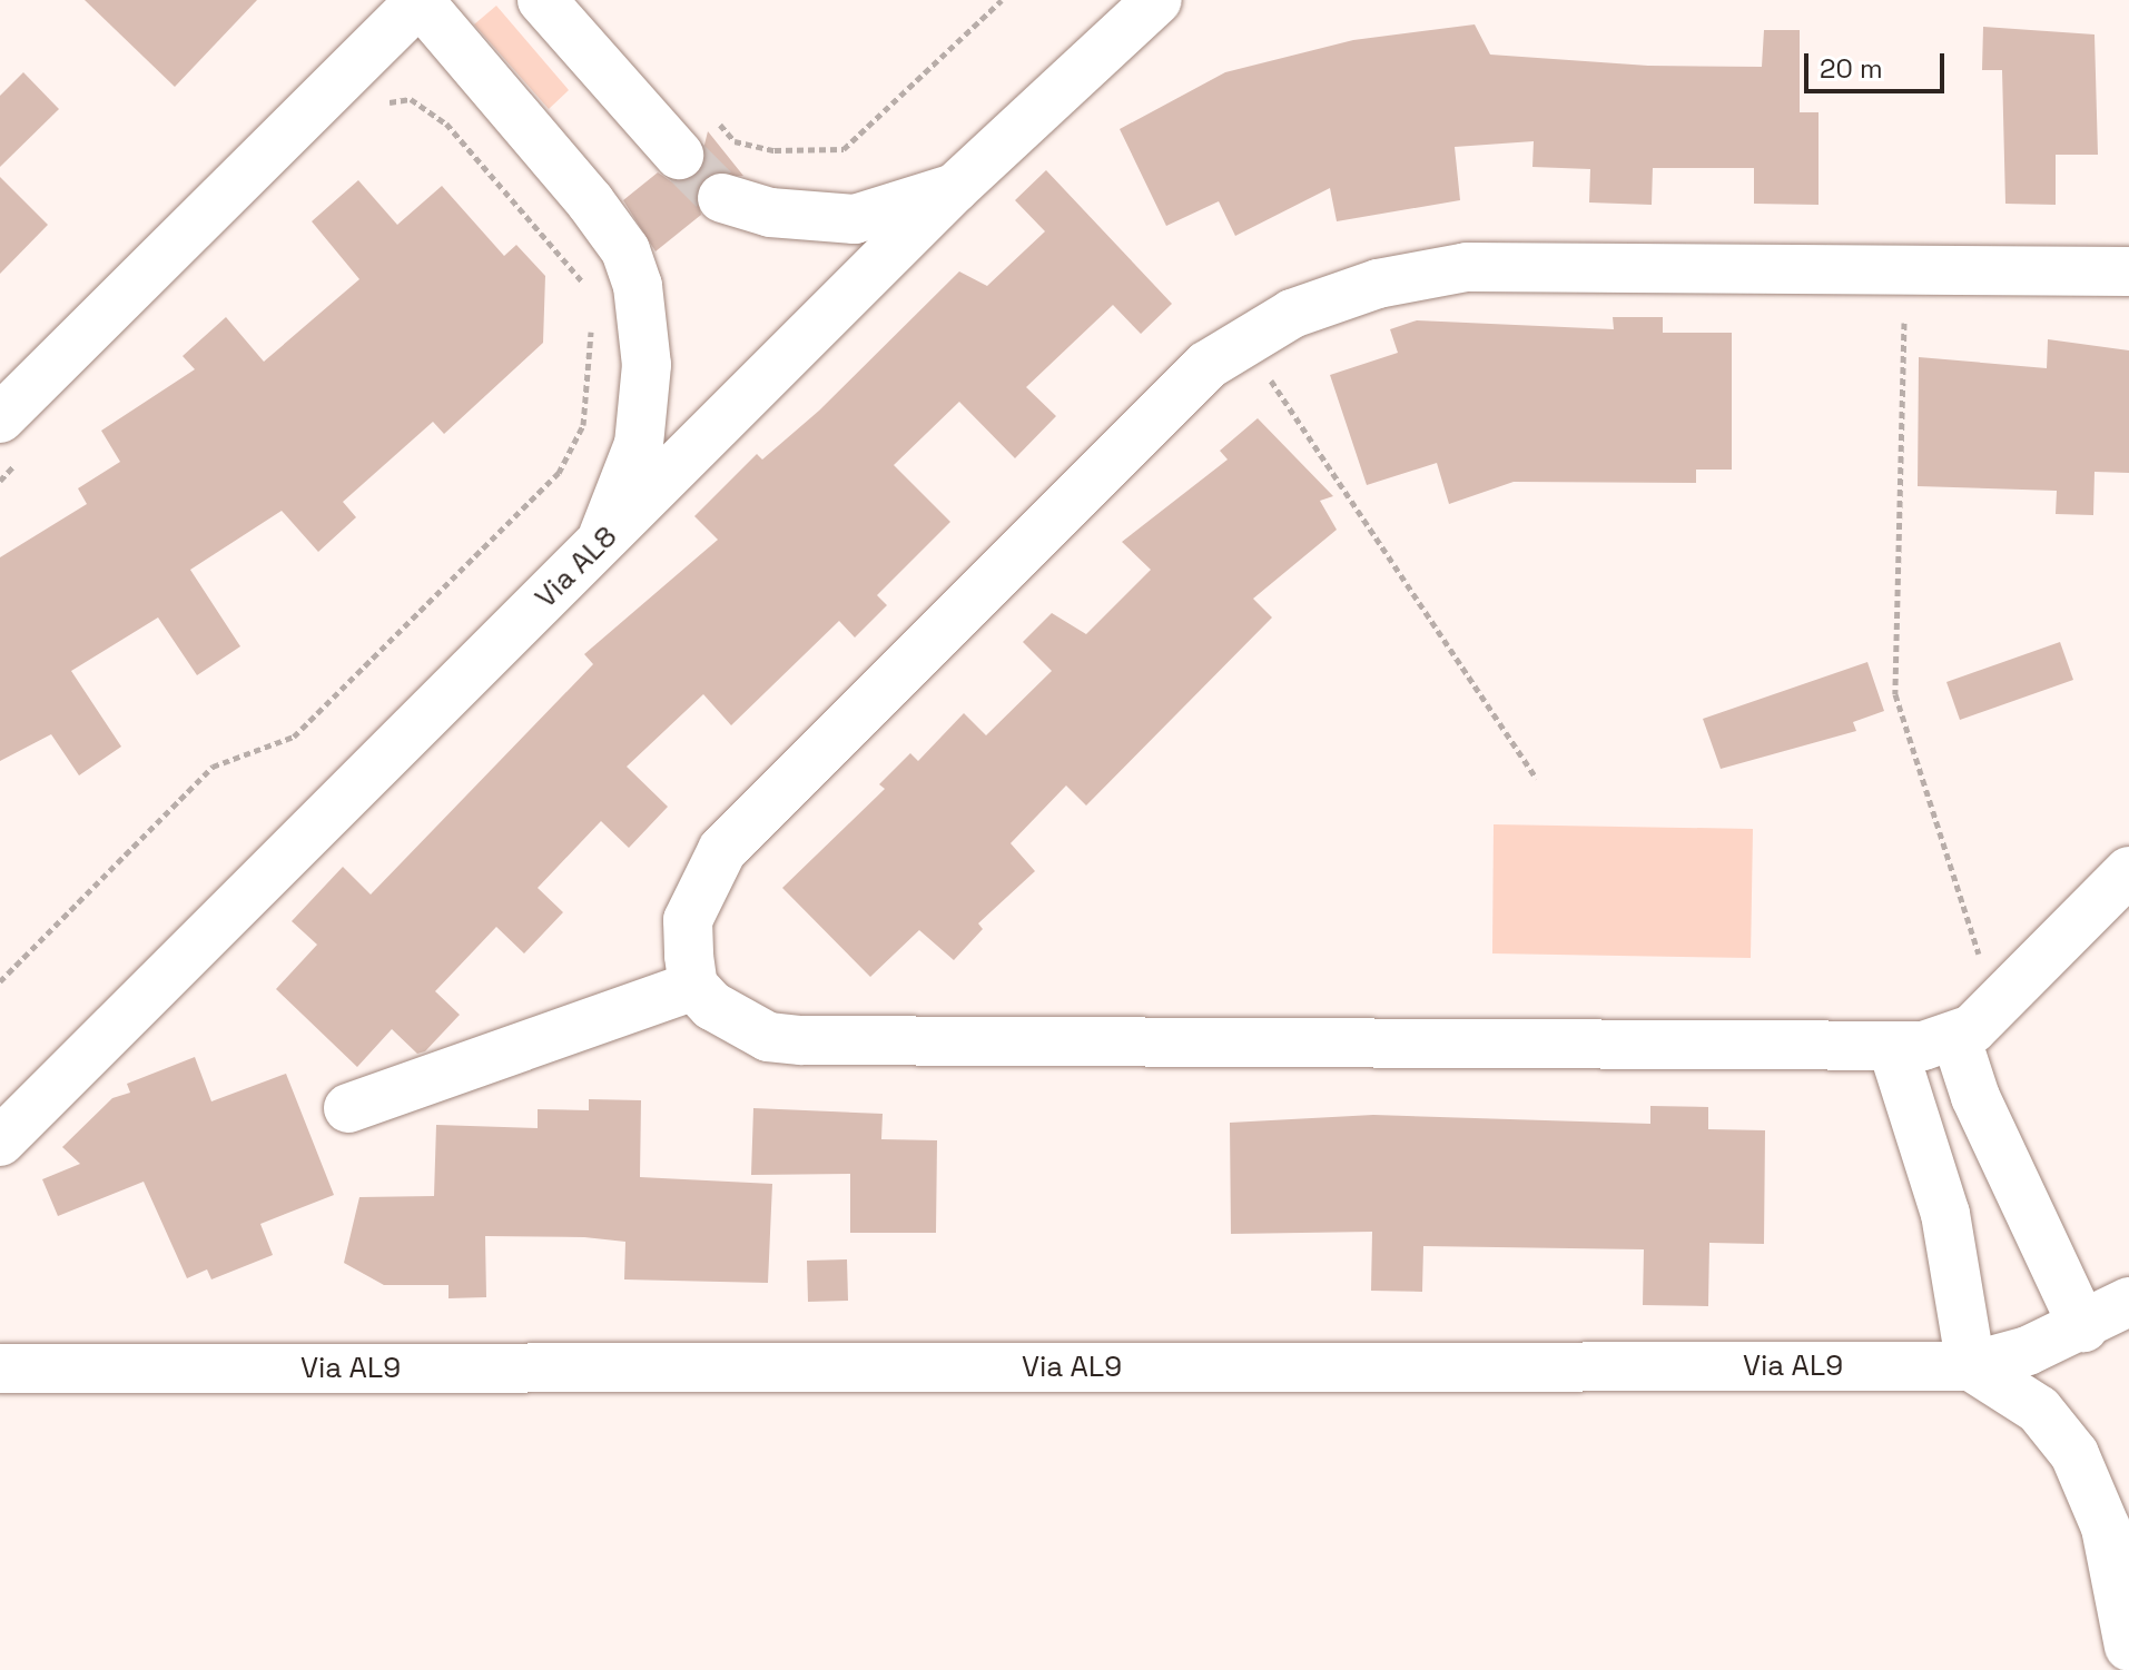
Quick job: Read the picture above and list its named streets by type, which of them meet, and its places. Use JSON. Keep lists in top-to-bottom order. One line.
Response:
{"streets":{"street":["Via AL8","Via AL9"]},"scale_bar":"20 m"}
